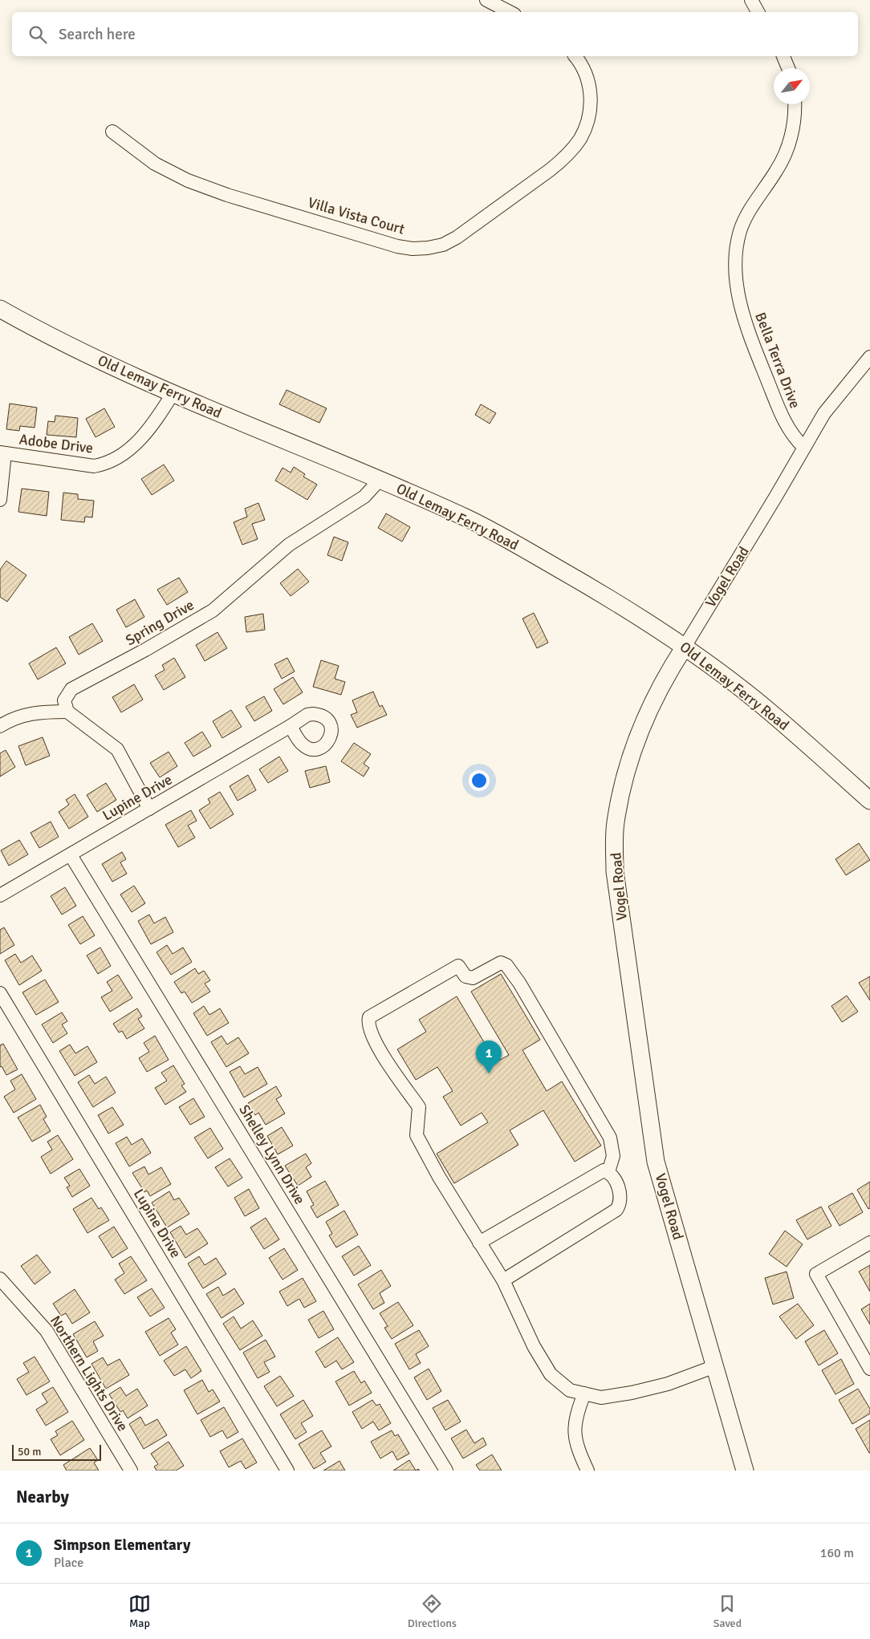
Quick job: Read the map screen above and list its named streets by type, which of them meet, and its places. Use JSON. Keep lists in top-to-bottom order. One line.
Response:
{"streets":{"main road":["Old Lemay Ferry Road","Vogel Road"],"street":["Villa Vista Court","Bella Terra Drive","Adobe Drive","Spring Drive","Lupine Drive","Shelley Lynn Drive","Northern Lights Drive"]},"crossings":[["Bella Terra Drive","Vogel Road"],["Old Lemay Ferry Road","Adobe Drive"],["Old Lemay Ferry Road","Vogel Road"],["Old Lemay Ferry Road","Spring Drive"],["Lupine Drive","Shelley Lynn Drive"]],"scale_bar":"50 m","north":"top right","page":{"search":"Search here","pins":"1","scale":"50 m","heading":"Nearby","list":[{"mark":"1","name":"Simpson Elementary","note":"Place","value":"160 m"}],"nav":["Map","Directions","Saved"]}}
